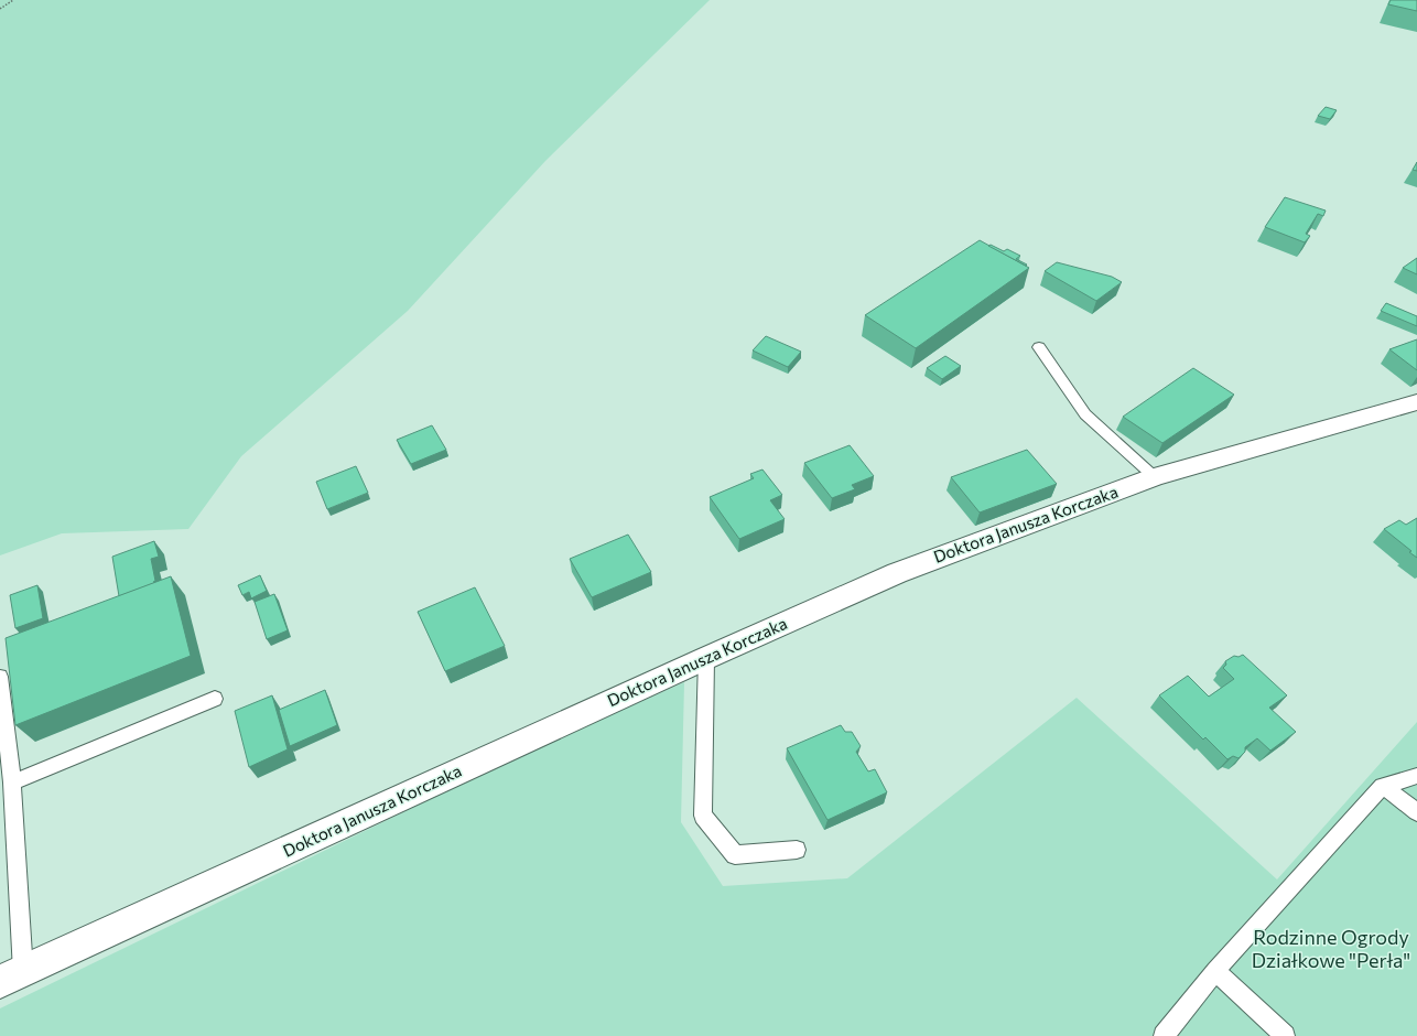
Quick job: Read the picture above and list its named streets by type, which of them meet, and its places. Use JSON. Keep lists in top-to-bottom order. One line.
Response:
{"streets":{"street":["Doktora Janusza Korczaka"]},"parks":["Rodzinne Ogrody Działkowe \"Perła\""]}
